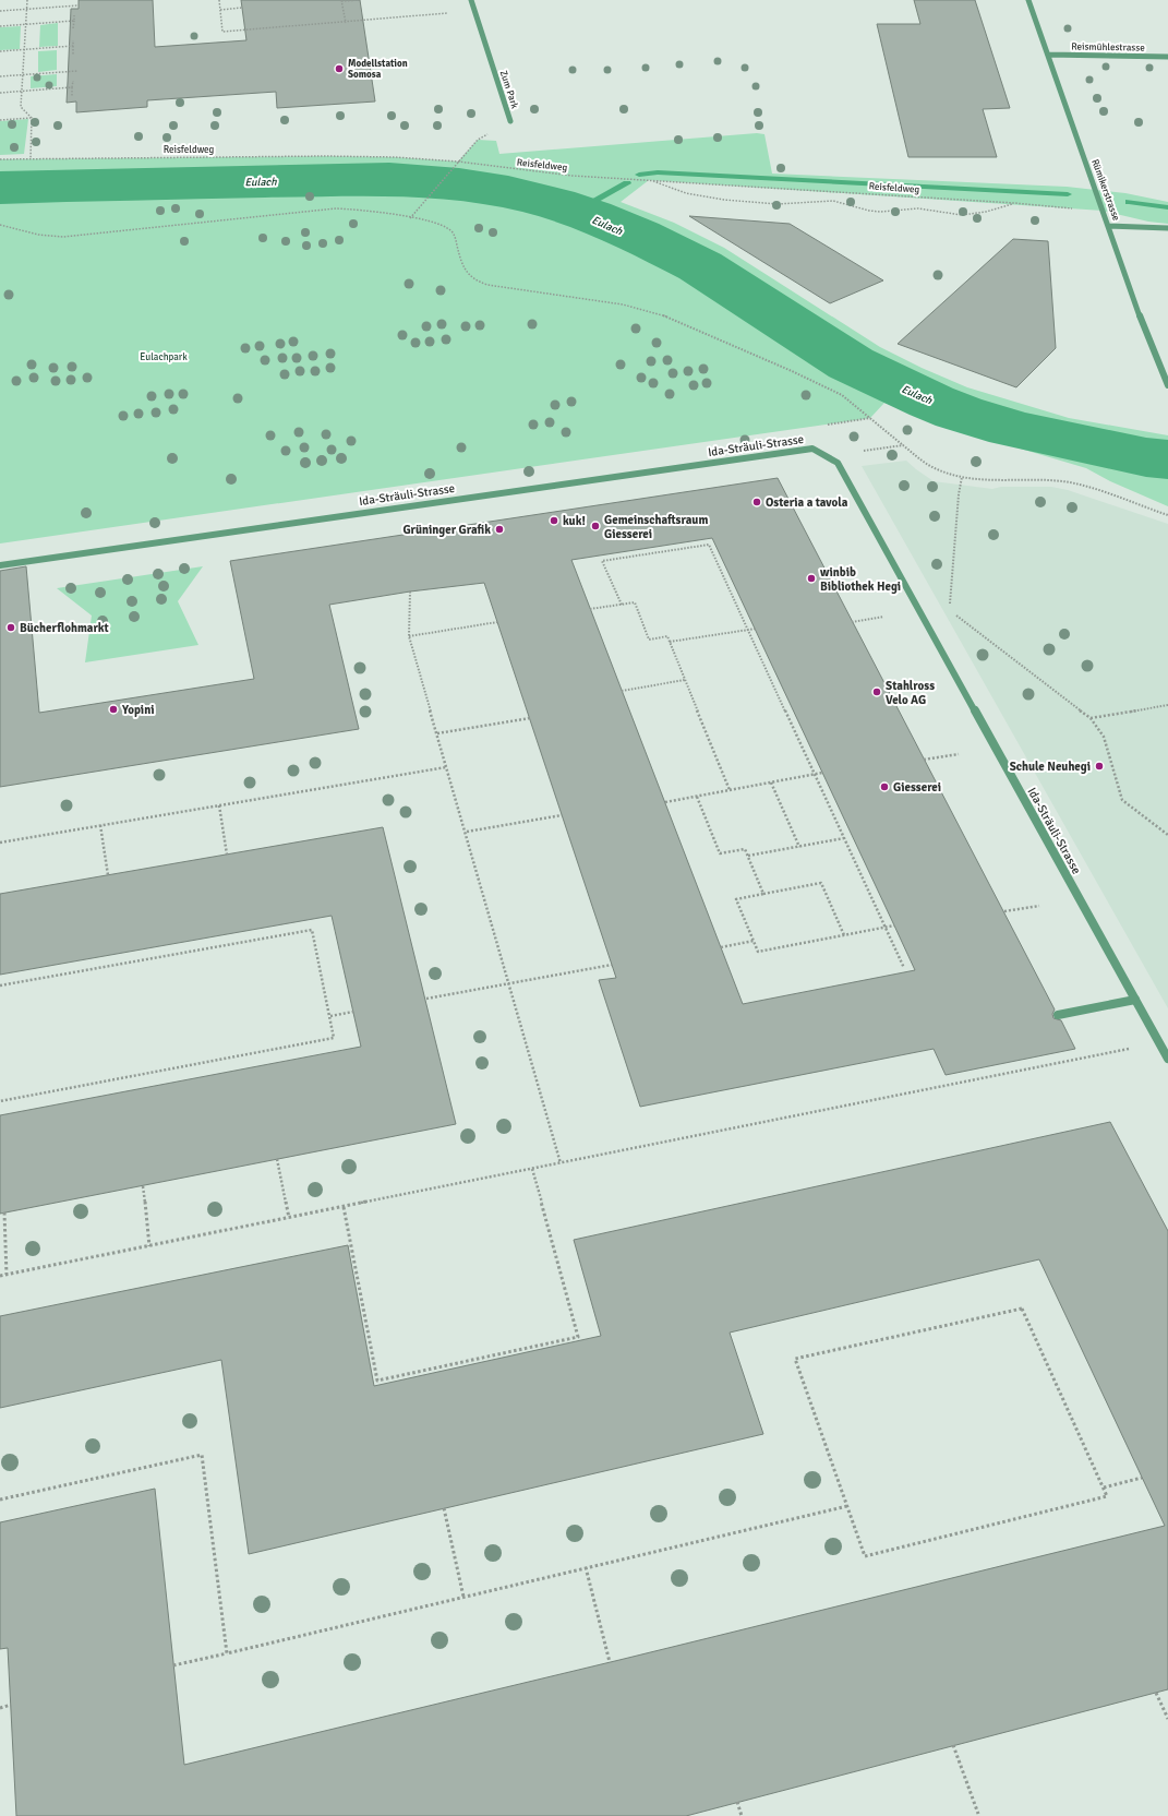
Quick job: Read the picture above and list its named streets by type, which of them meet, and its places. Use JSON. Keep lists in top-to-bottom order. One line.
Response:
{"streets":{"street":["Reismühlestrasse","Zum Park","Rümikerstrasse","Ida-Sträuli-Strasse"],"path":["Reisfeldweg"]},"crossings":[["Reismühlestrasse","Rümikerstrasse"],["Zum Park","Reisfeldweg"]],"water":["Eulach"],"parks":["Eulachpark"],"places":["Modellstation Somosa","Osteria a tavola","kuk!","Gemeinschaftsraum Giesserei","Grüninger Grafik","winbib Bibliothek Hegi","Bücherflohmarkt","Stahlross Velo AG","Yopini","Schule Neuhegi","Giesserei"]}
